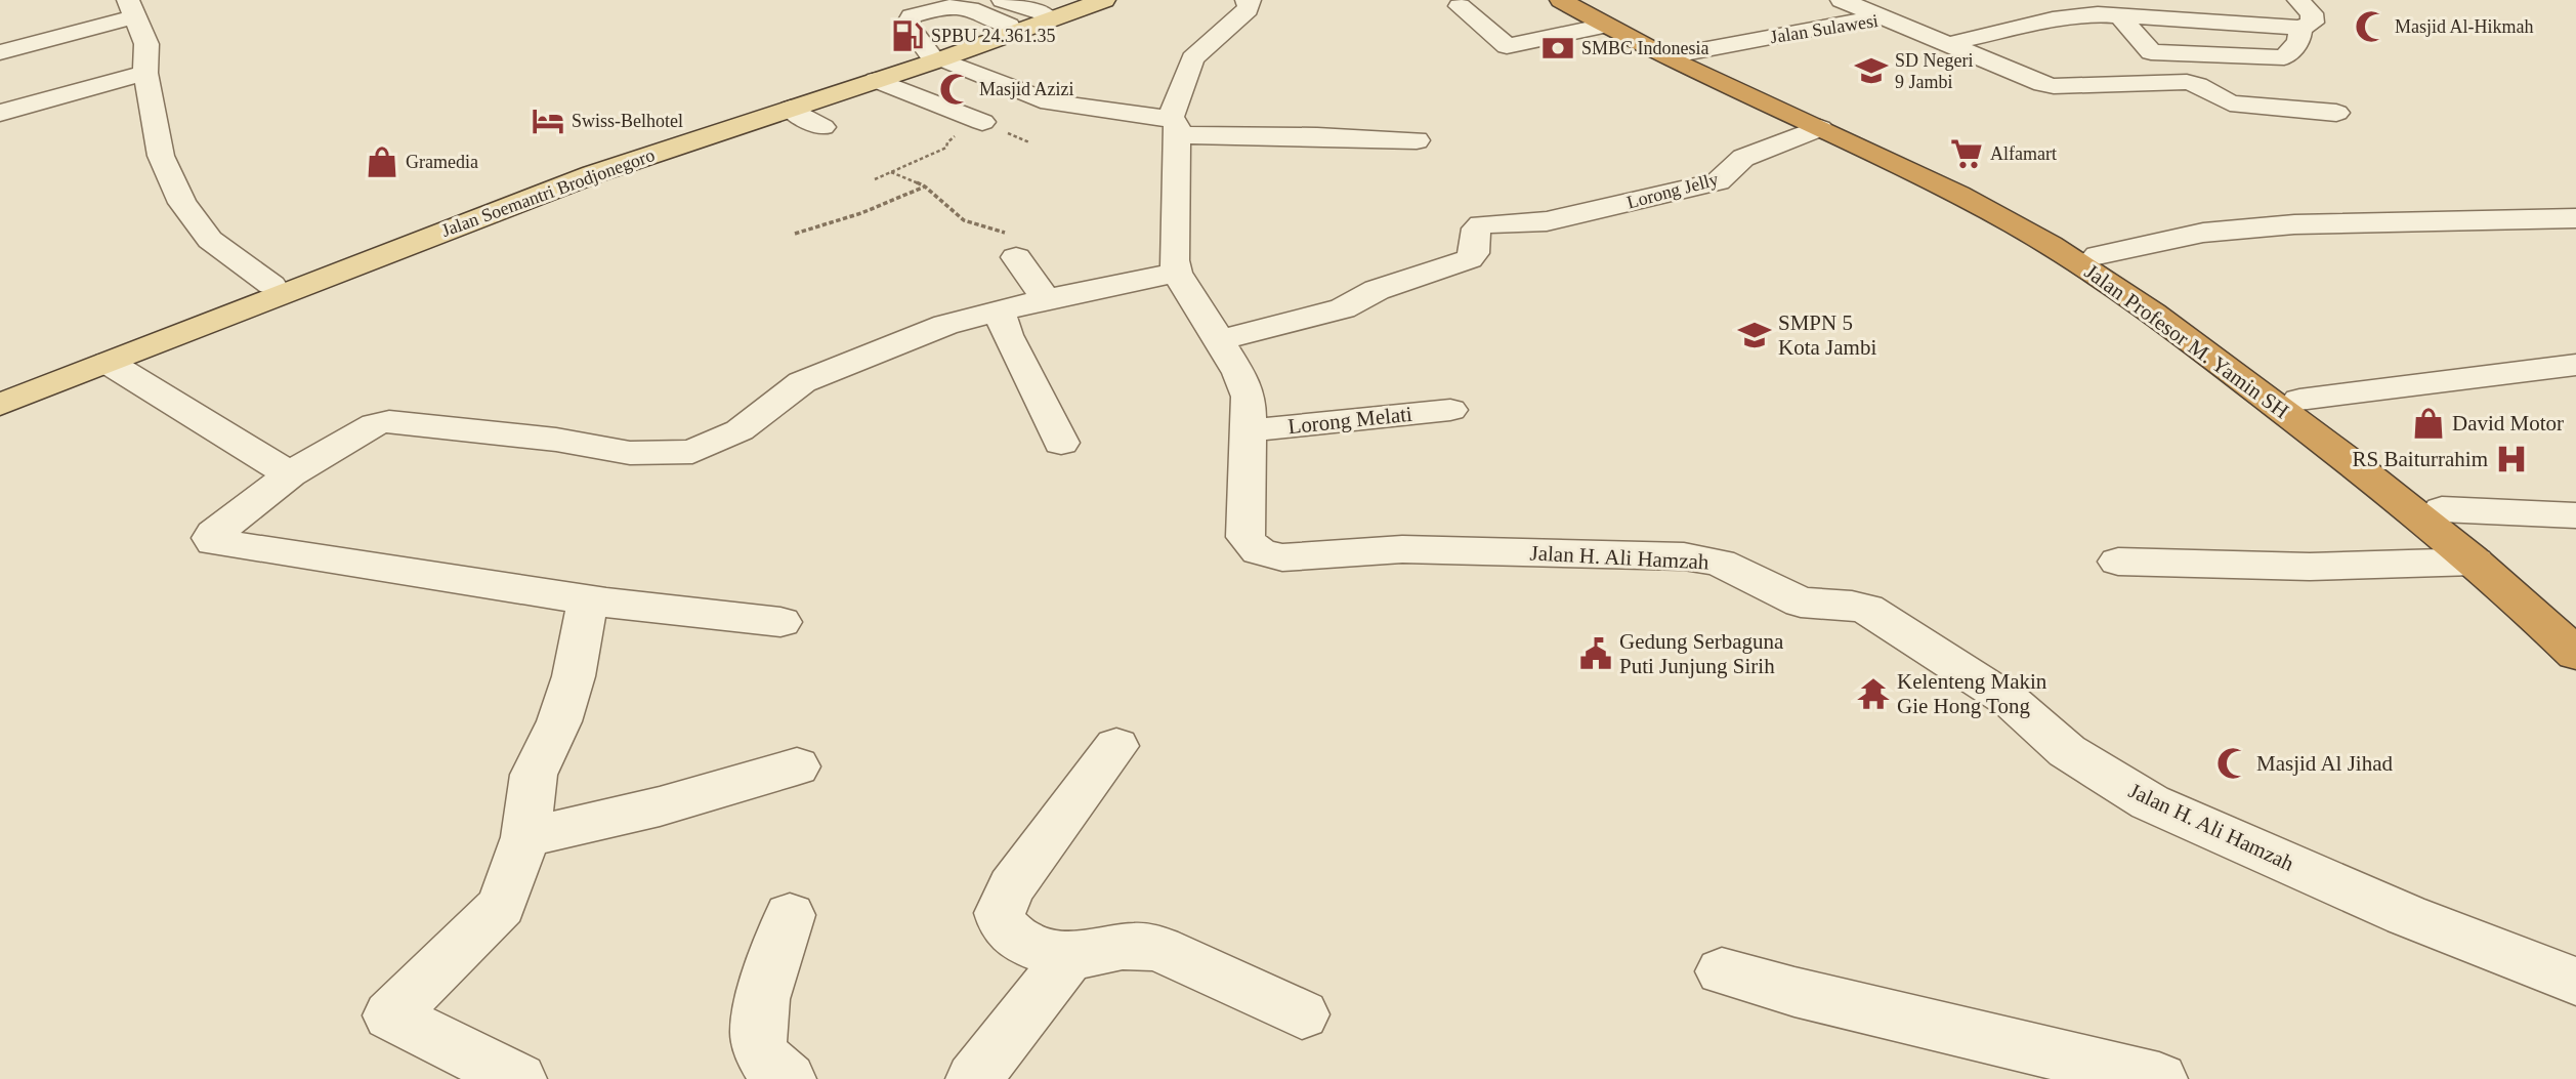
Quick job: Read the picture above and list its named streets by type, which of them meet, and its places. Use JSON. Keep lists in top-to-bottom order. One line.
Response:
{"streets":{"highway":["Jalan Profesor M. Yamin SH"],"main road":["Jalan Soemantri Brodjonegoro"],"street":["Jalan Sulawesi","Lorong Jelly","Lorong Melati","Jalan H. Ali Hamzah"]},"crossings":[["Jalan Sulawesi","Jalan Profesor M. Yamin SH"],["Lorong Jelly","Jalan Profesor M. Yamin SH"],["Lorong Jelly","Jalan H. Ali Hamzah"],["Lorong Melati","Jalan H. Ali Hamzah"]],"places":{"mosque":["Masjid Al-Hikmah","Masjid Azizi","Masjid Al Jihad"],"fuel station":["SPBU 24.361.35"],"bank":["SMBC Indonesia"],"school or university":["SD Negeri 9 Jambi","SMPN 5 Kota Jambi"],"hotel":["Swiss-Belhotel"],"supermarket":["Alfamart"],"shop":["Gramedia","David Motor"],"hospital":["RS Baiturrahim"],"public building":["Gedung Serbaguna Puti Junjung Sirih"],"temple":["Kelenteng Makin Gie Hong Tong"]}}
